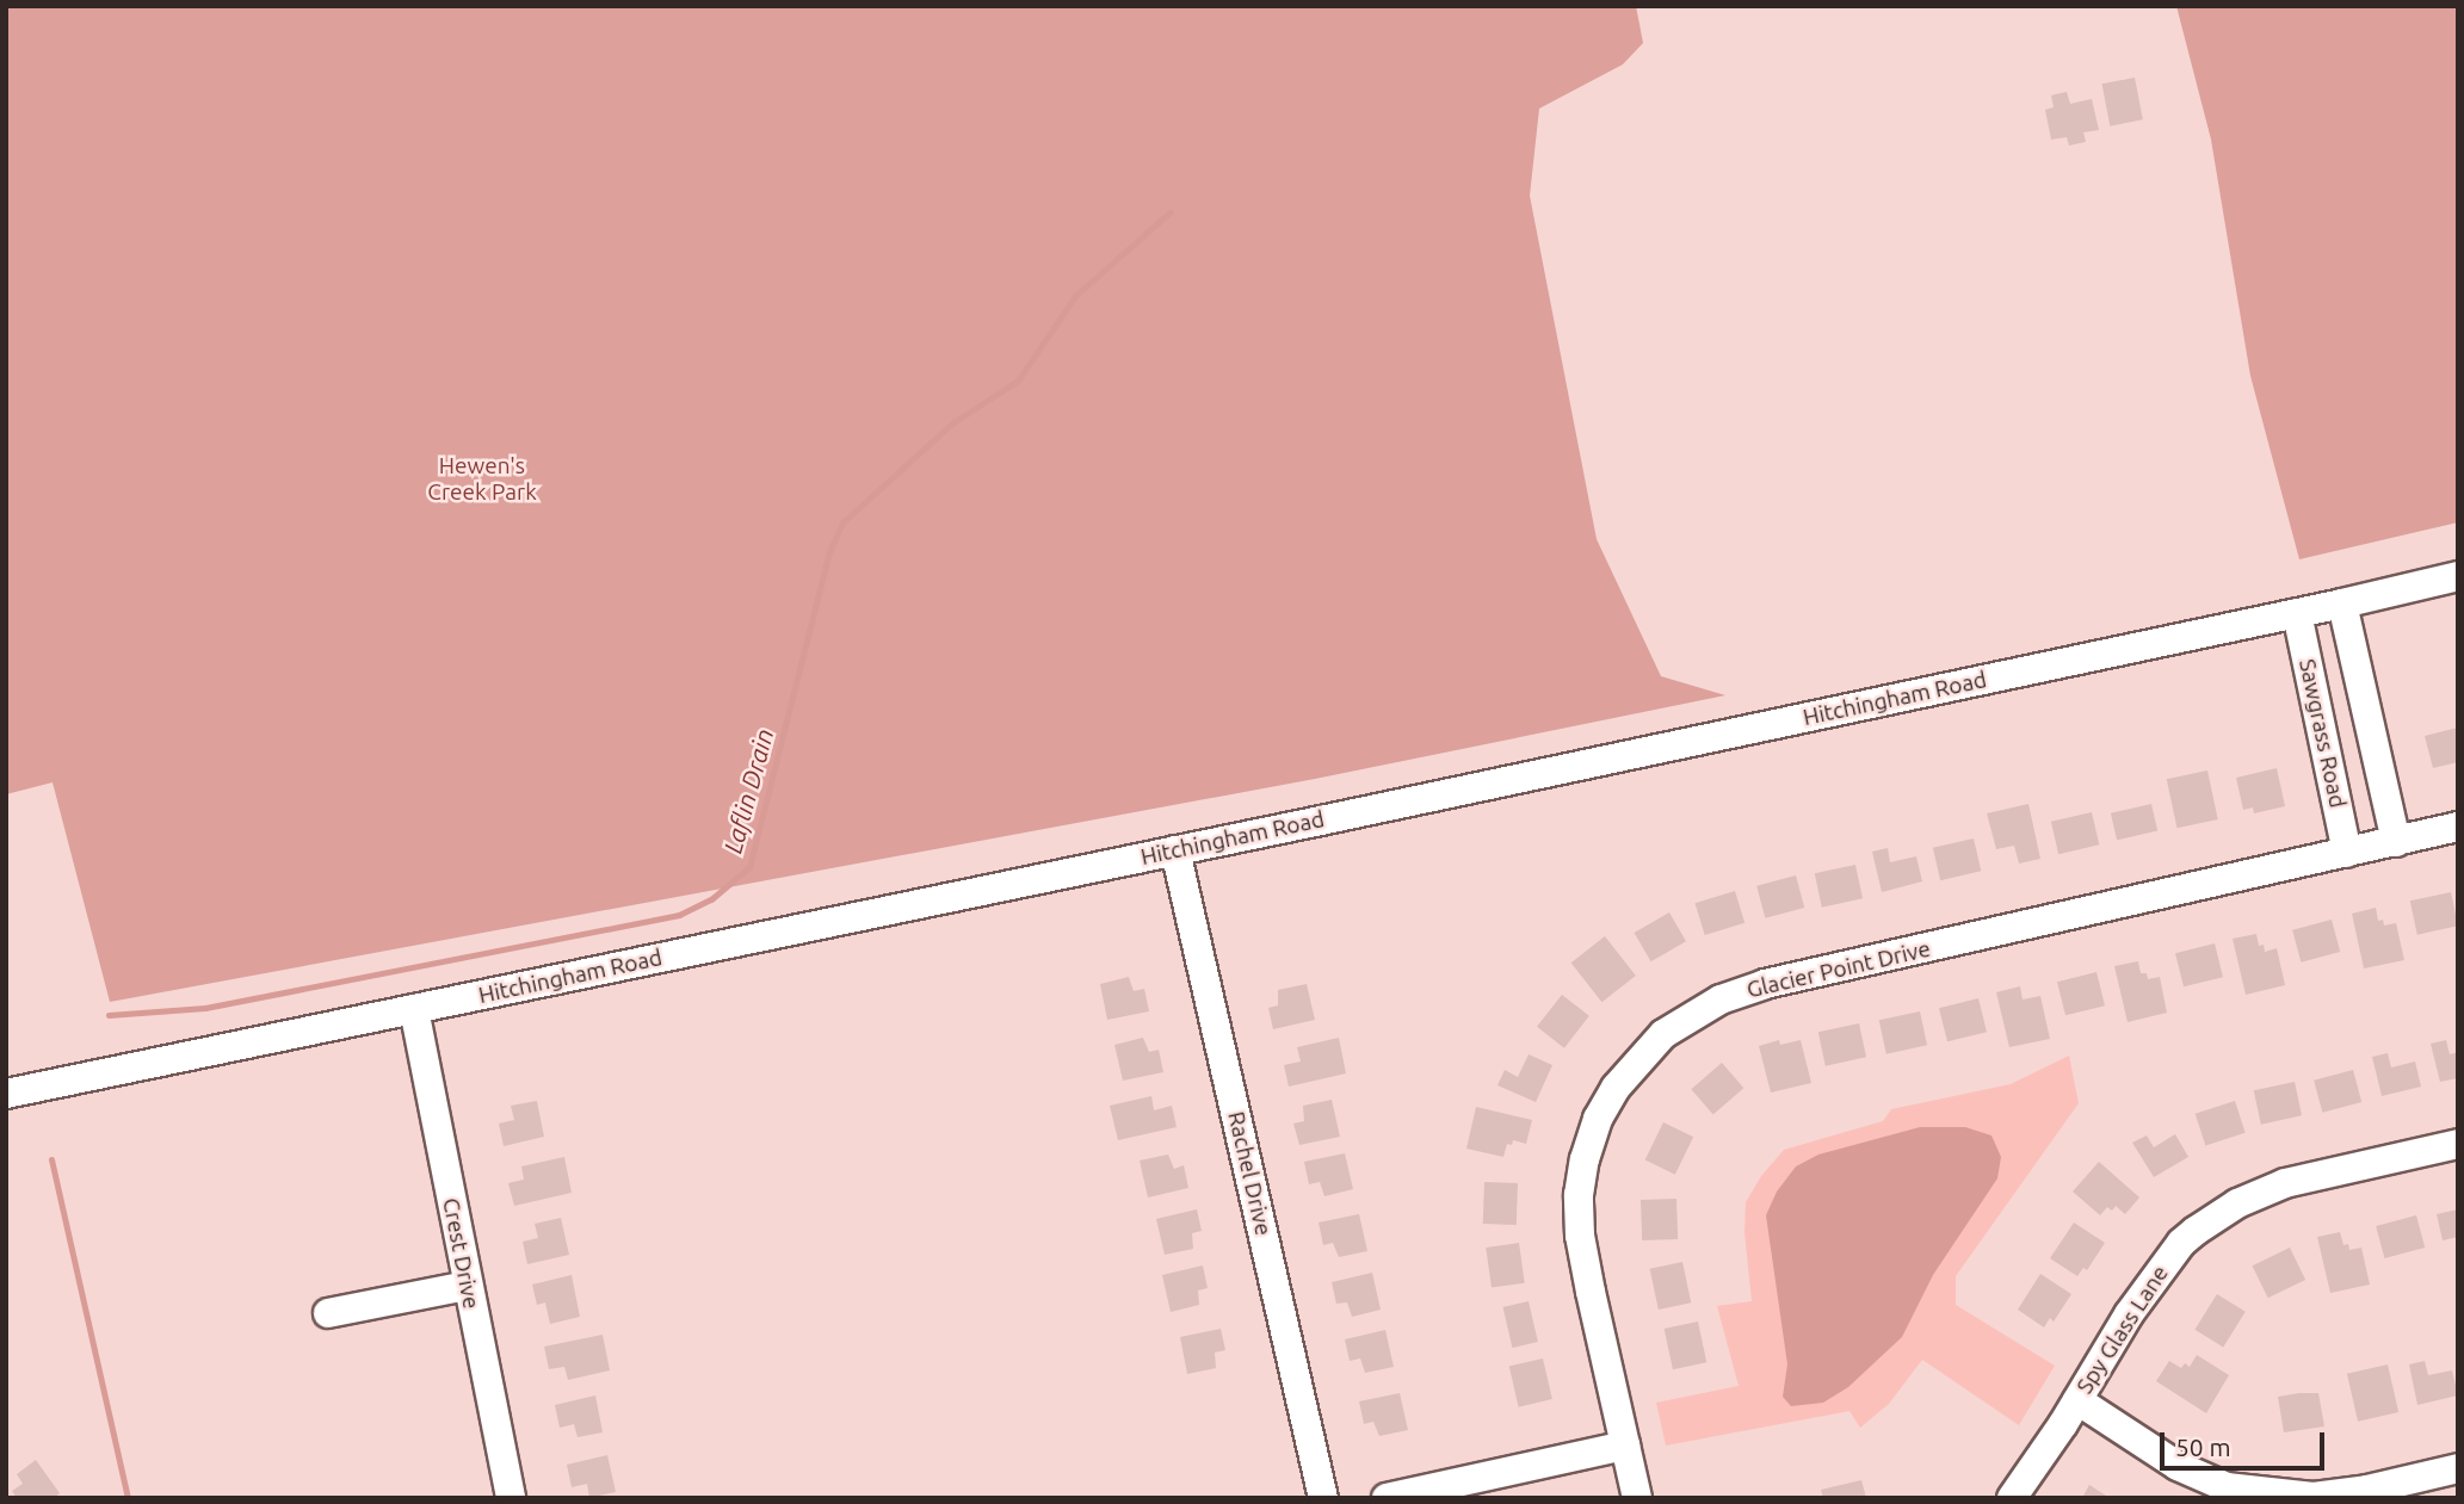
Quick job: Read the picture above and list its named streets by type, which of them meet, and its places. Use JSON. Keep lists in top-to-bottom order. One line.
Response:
{"streets":{"street":["Hitchingham Road","Sawgrass Road","Glacier Point Drive","Rachel Drive","Crest Drive","Spy Glass Lane"]},"crossings":[["Hitchingham Road","Sawgrass Road"],["Hitchingham Road","Rachel Drive"],["Hitchingham Road","Crest Drive"],["Sawgrass Road","Glacier Point Drive"]],"water":["Laflin Drain"],"parks":["Hewen's Creek Park"],"scale_bar":"50 m"}
